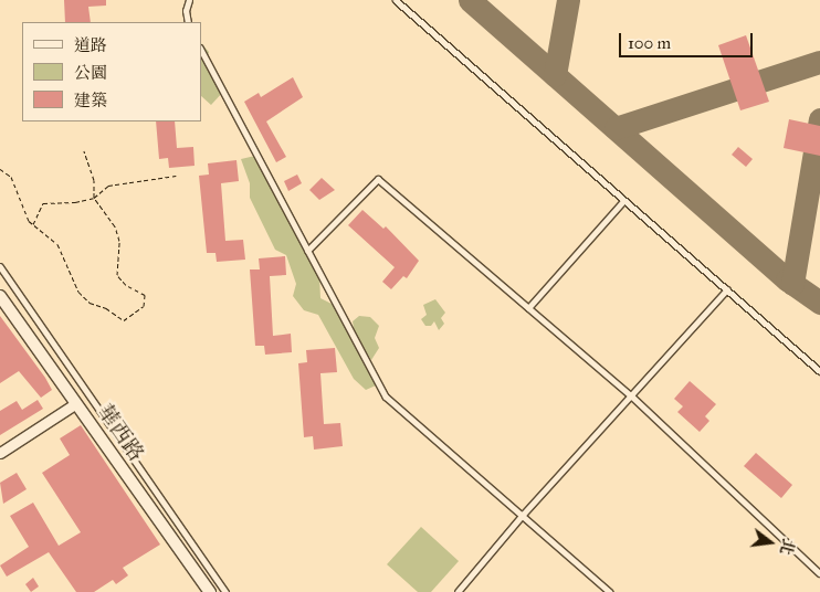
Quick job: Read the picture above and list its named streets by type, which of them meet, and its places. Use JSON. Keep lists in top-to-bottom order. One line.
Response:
{"streets":{"street":["華西路"]},"legend":["道路","公園","建築"],"scale_bar":"100 m","north":"right"}
